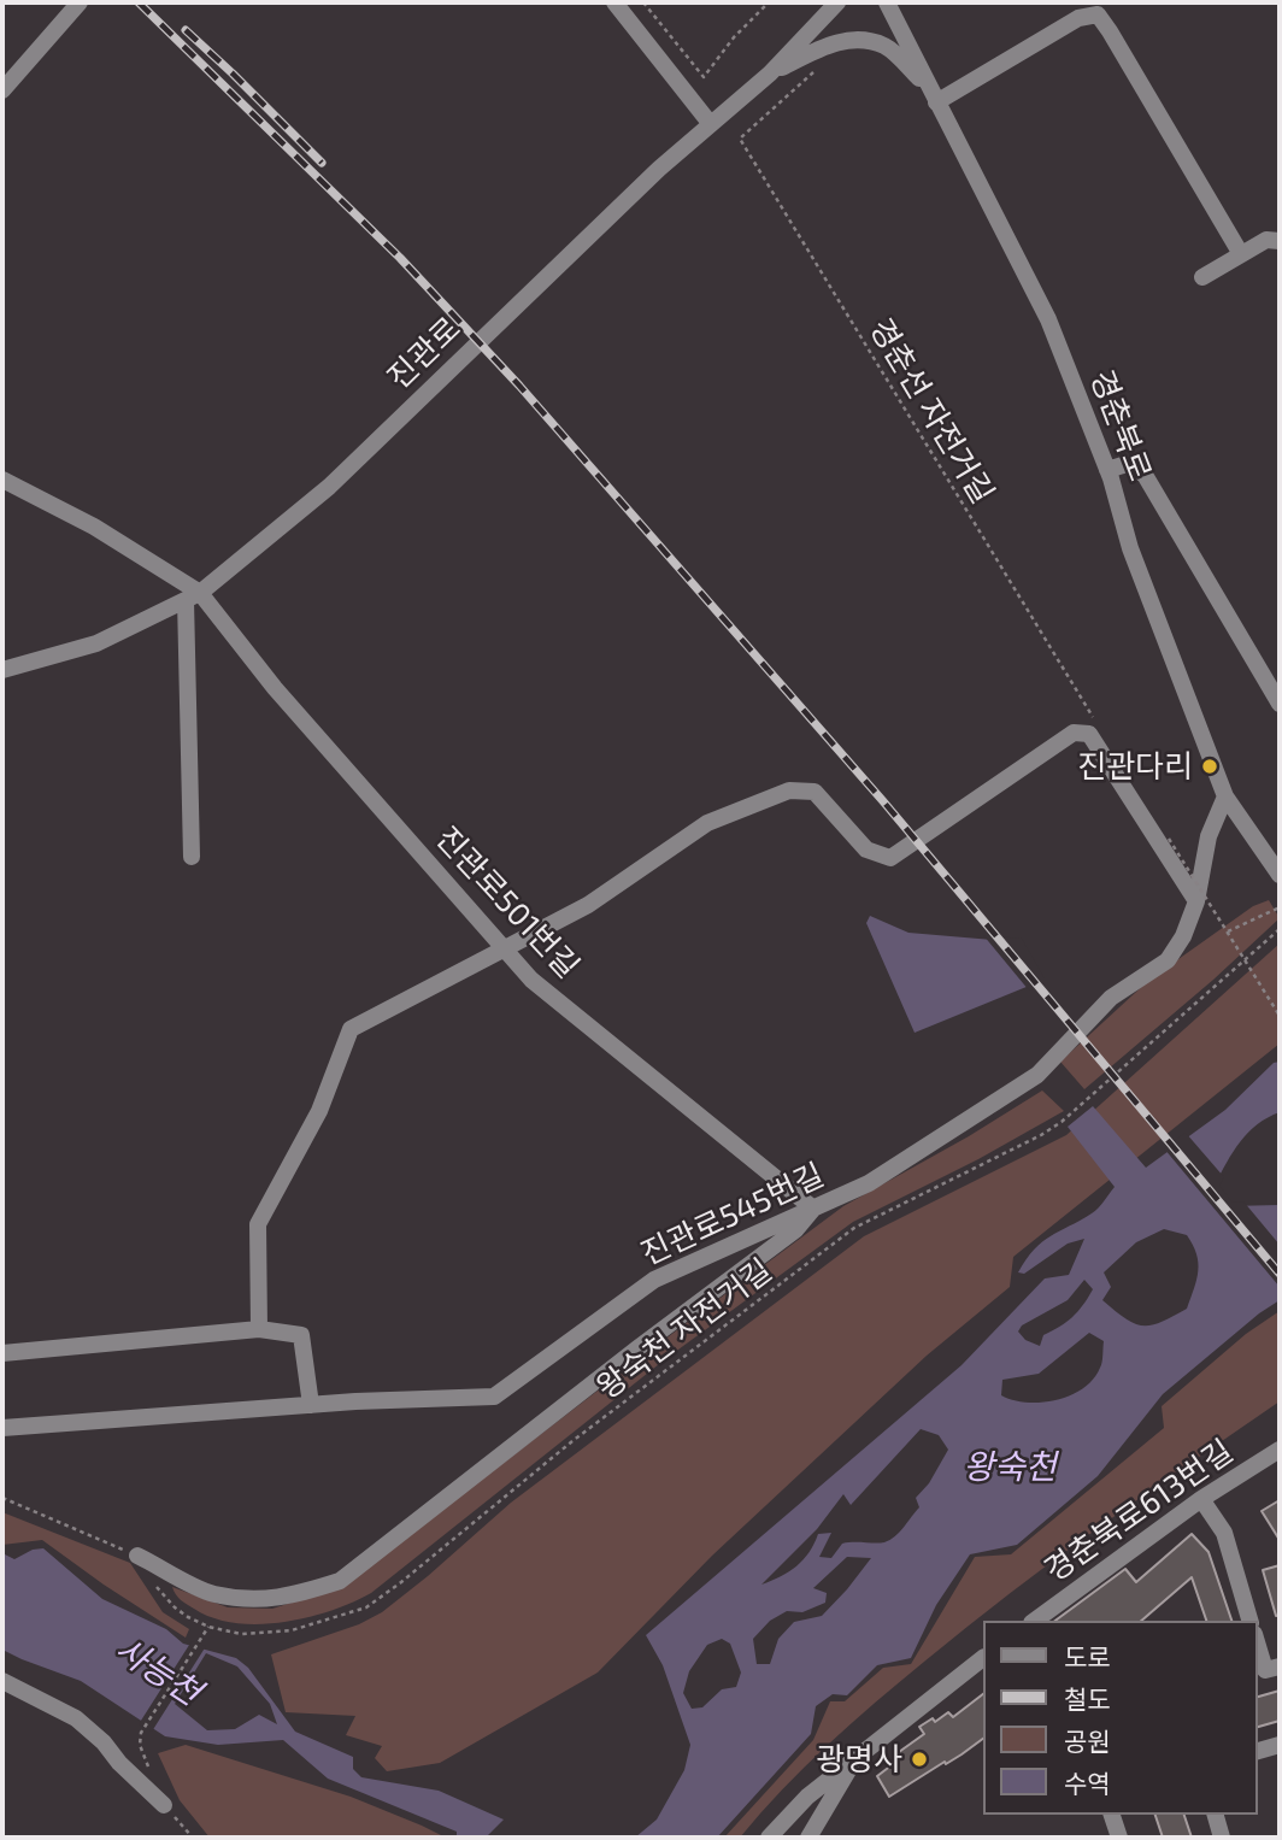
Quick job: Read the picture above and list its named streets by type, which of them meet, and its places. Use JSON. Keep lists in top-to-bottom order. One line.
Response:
{"streets":{"street":["진관로","경춘북로","진관로501번길","진관로545번길","경춘북로613번길"],"path":["경춘선 자전거길","왕숙천 자전거길"]},"crossings":[["진관로","진관로501번길"],["경춘북로","진관로545번길"],["진관로501번길","진관로545번길"]],"water":["왕숙천","사능천"],"places":["진관다리","광명사"],"legend":["도로","철도","공원","수역"]}
